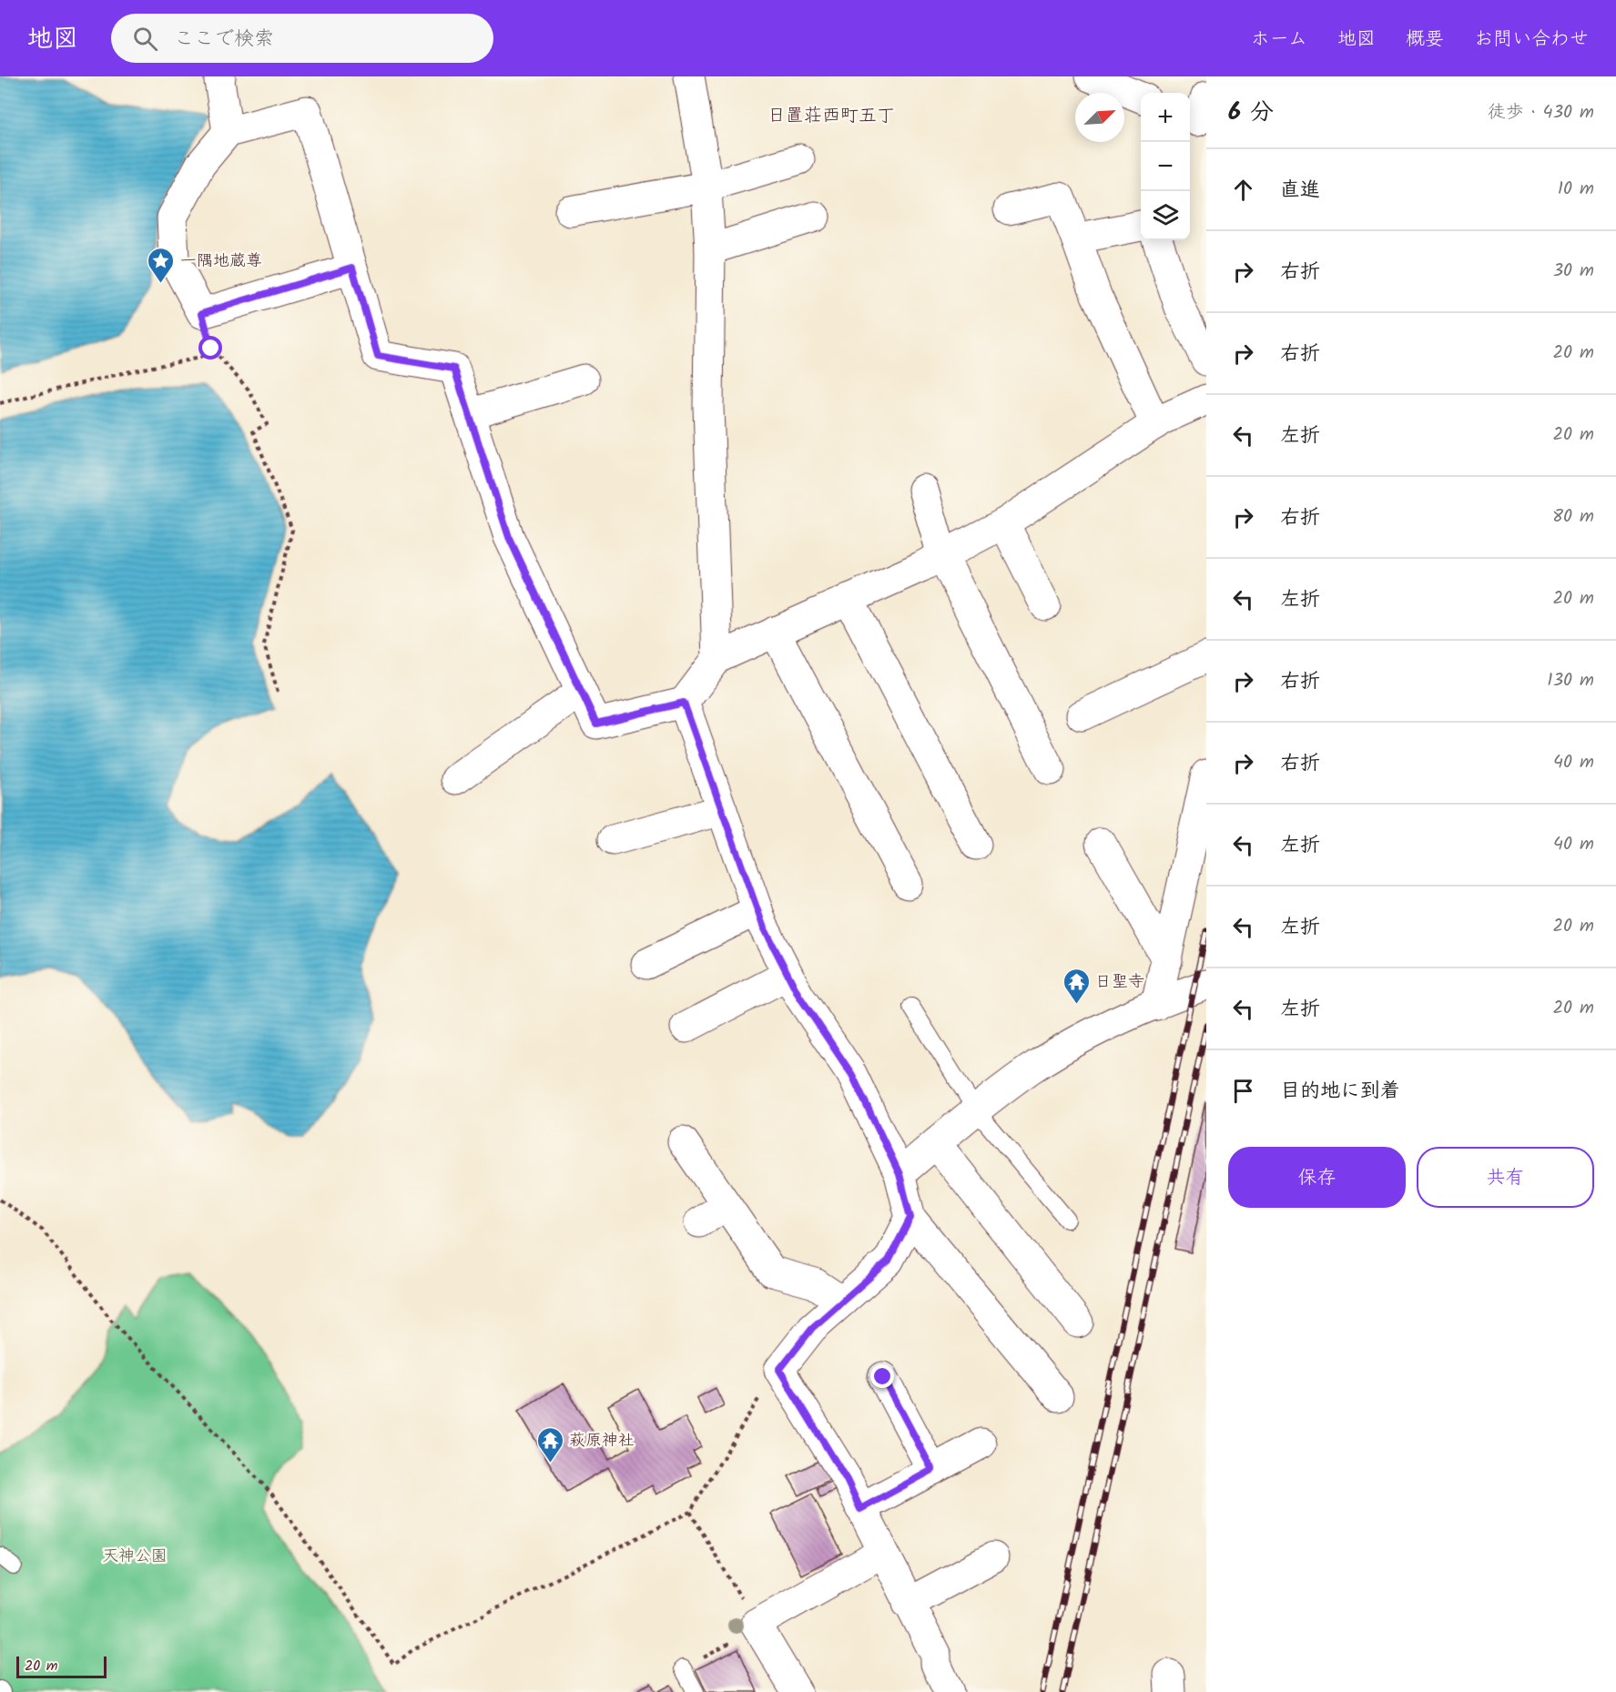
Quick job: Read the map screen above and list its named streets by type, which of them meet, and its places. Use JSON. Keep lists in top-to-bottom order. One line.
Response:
{"districts":["日置荘西町五丁"],"parks":["天神公園"],"places":{"place":["一隅地蔵尊"],"temple":["日聖寺","萩原神社"]},"scale_bar":"20 m","north":"top right","page":{"header":"地図","search":"ここで検索","nav":["ホーム","地図","概要","お問い合わせ"],"heading":["6 分","徒歩 · 430 m"],"map_buttons":["+","−"],"list":[["直進","10 m"],["右折","30 m"],["右折","20 m"],["左折","20 m"],["右折","80 m"],["左折","20 m"],["右折","130 m"],["右折","40 m"],["左折","40 m"],["左折","20 m"],["左折","20 m"],"目的地に到着"],"buttons":["保存","共有"],"scale":"20 m"}}
